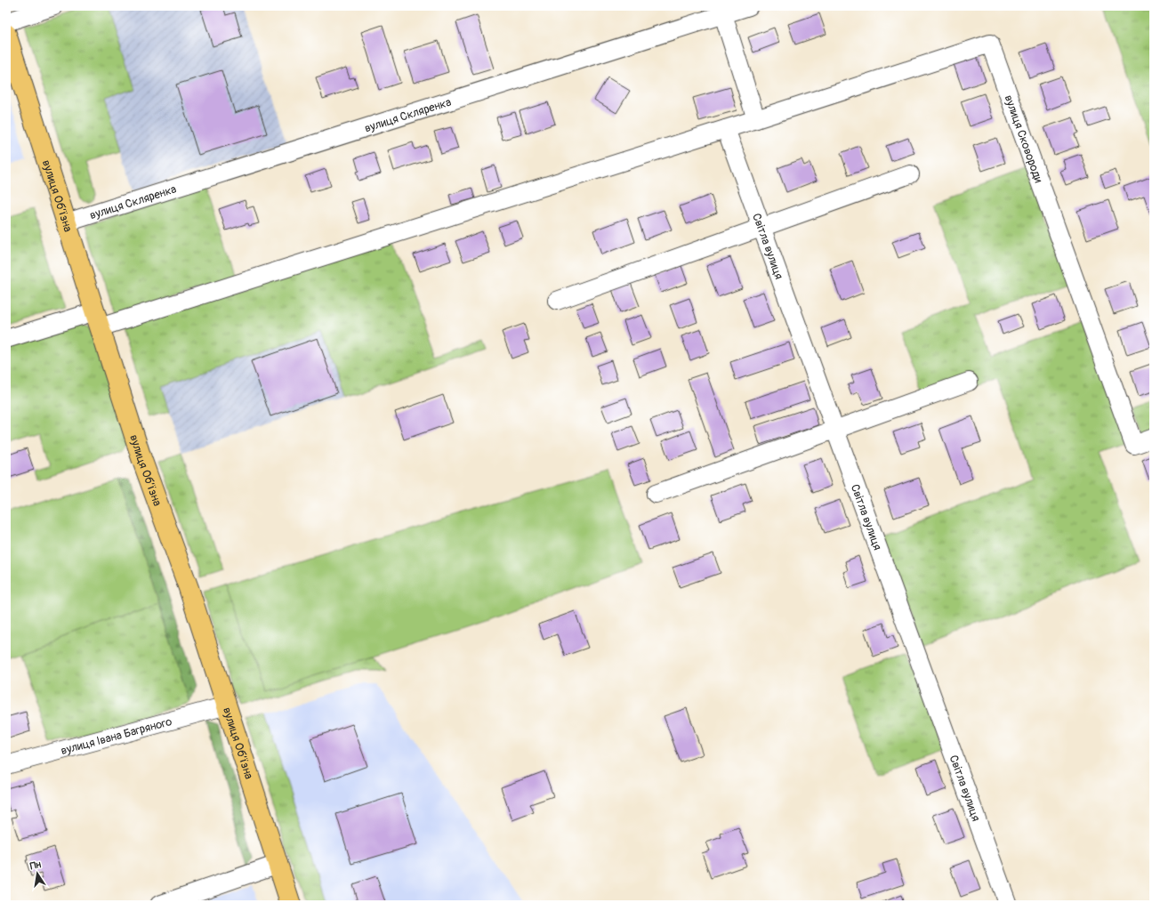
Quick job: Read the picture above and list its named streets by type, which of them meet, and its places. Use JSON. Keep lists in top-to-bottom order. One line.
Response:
{"streets":{"highway":["вулиця Об’їзна"],"street":["вулиця Скляренка","вулиця Сковороди","Світла вулиця","вулиця Івана Багряного"]},"crossings":[["вулиця Скляренка","вулиця Об’їзна"],["вулиця Об’їзна","вулиця Івана Багряного"]],"north":"top"}
